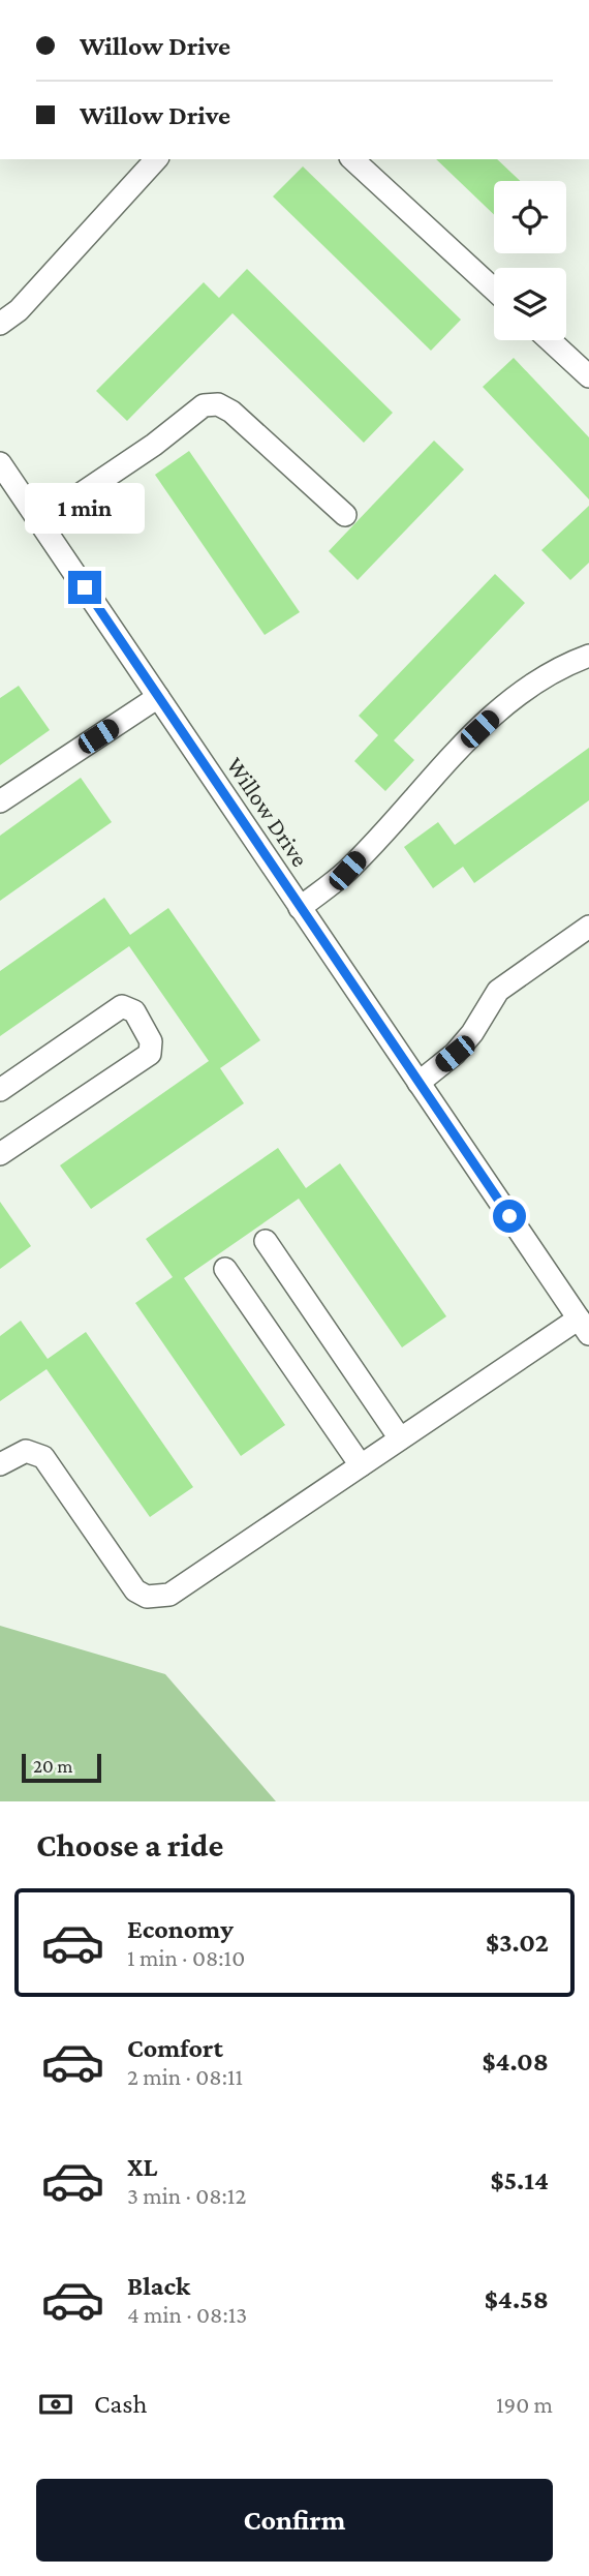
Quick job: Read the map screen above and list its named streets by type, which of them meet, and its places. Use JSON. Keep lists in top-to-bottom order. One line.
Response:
{"streets":{"street":["Willow Drive"]},"scale_bar":"20 m","page":{"banner":["Willow Drive","Willow Drive"],"bubble":"1 min","scale":"20 m","heading":"Choose a ride","list":[{"name":"Economy","note":"1 min · 08:10","value":"$3.02"},{"name":"Comfort","note":"2 min · 08:11","value":"$4.08"},{"name":"XL","note":"3 min · 08:12","value":"$5.14"},{"name":"Black","note":"4 min · 08:13","value":"$4.58"}],"pay":["Cash","190 m"],"buttons":"Confirm"}}
